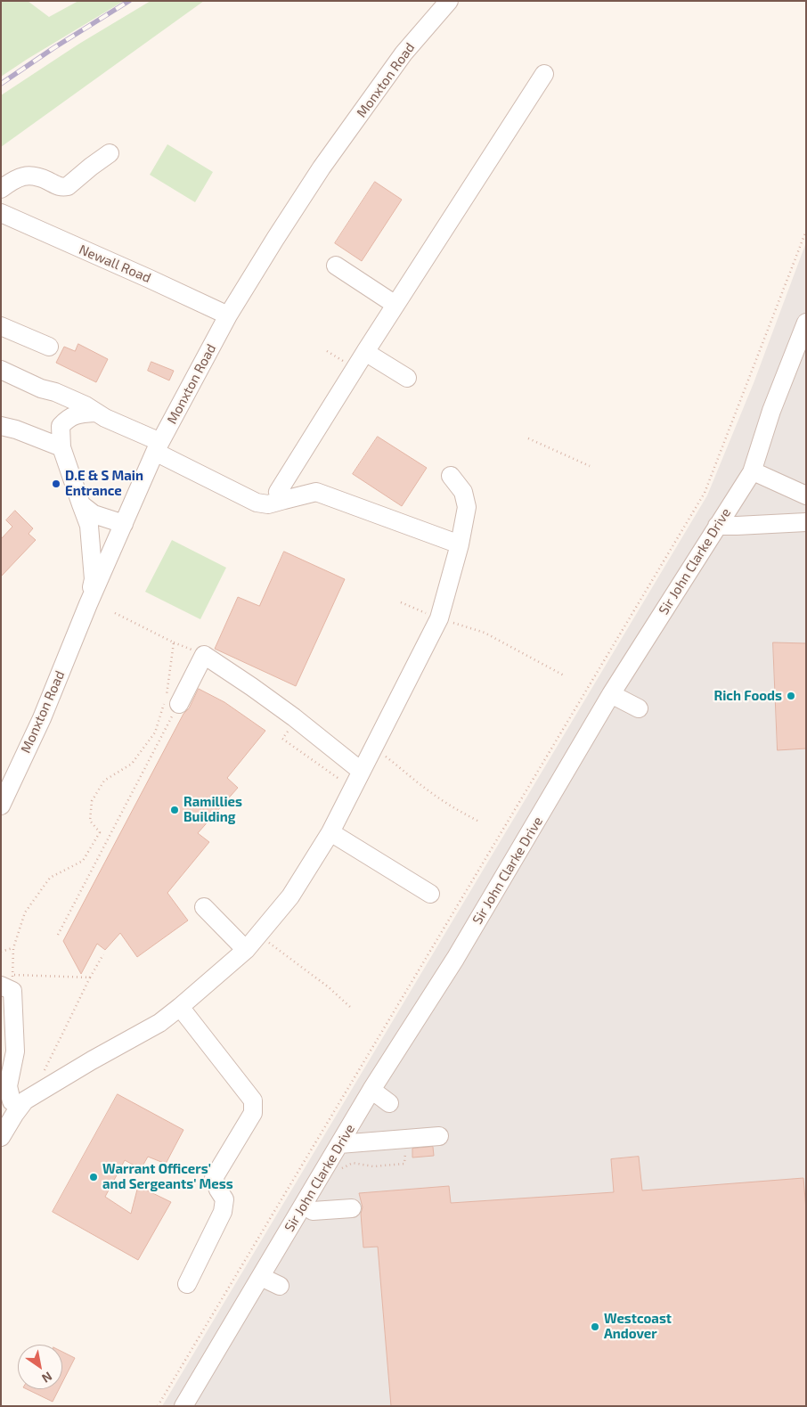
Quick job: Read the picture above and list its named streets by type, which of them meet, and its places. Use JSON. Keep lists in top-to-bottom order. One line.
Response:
{"streets":{"street":["Monxton Road","Newall Road","Sir John Clarke Drive"]},"crossings":[["Monxton Road","Newall Road"]],"places":["D.E & S Main Entrance","Rich Foods","Ramillies Building","Warrant Officers' and Sergeants' Mess","Westcoast Andover"],"north":"bottom right"}
